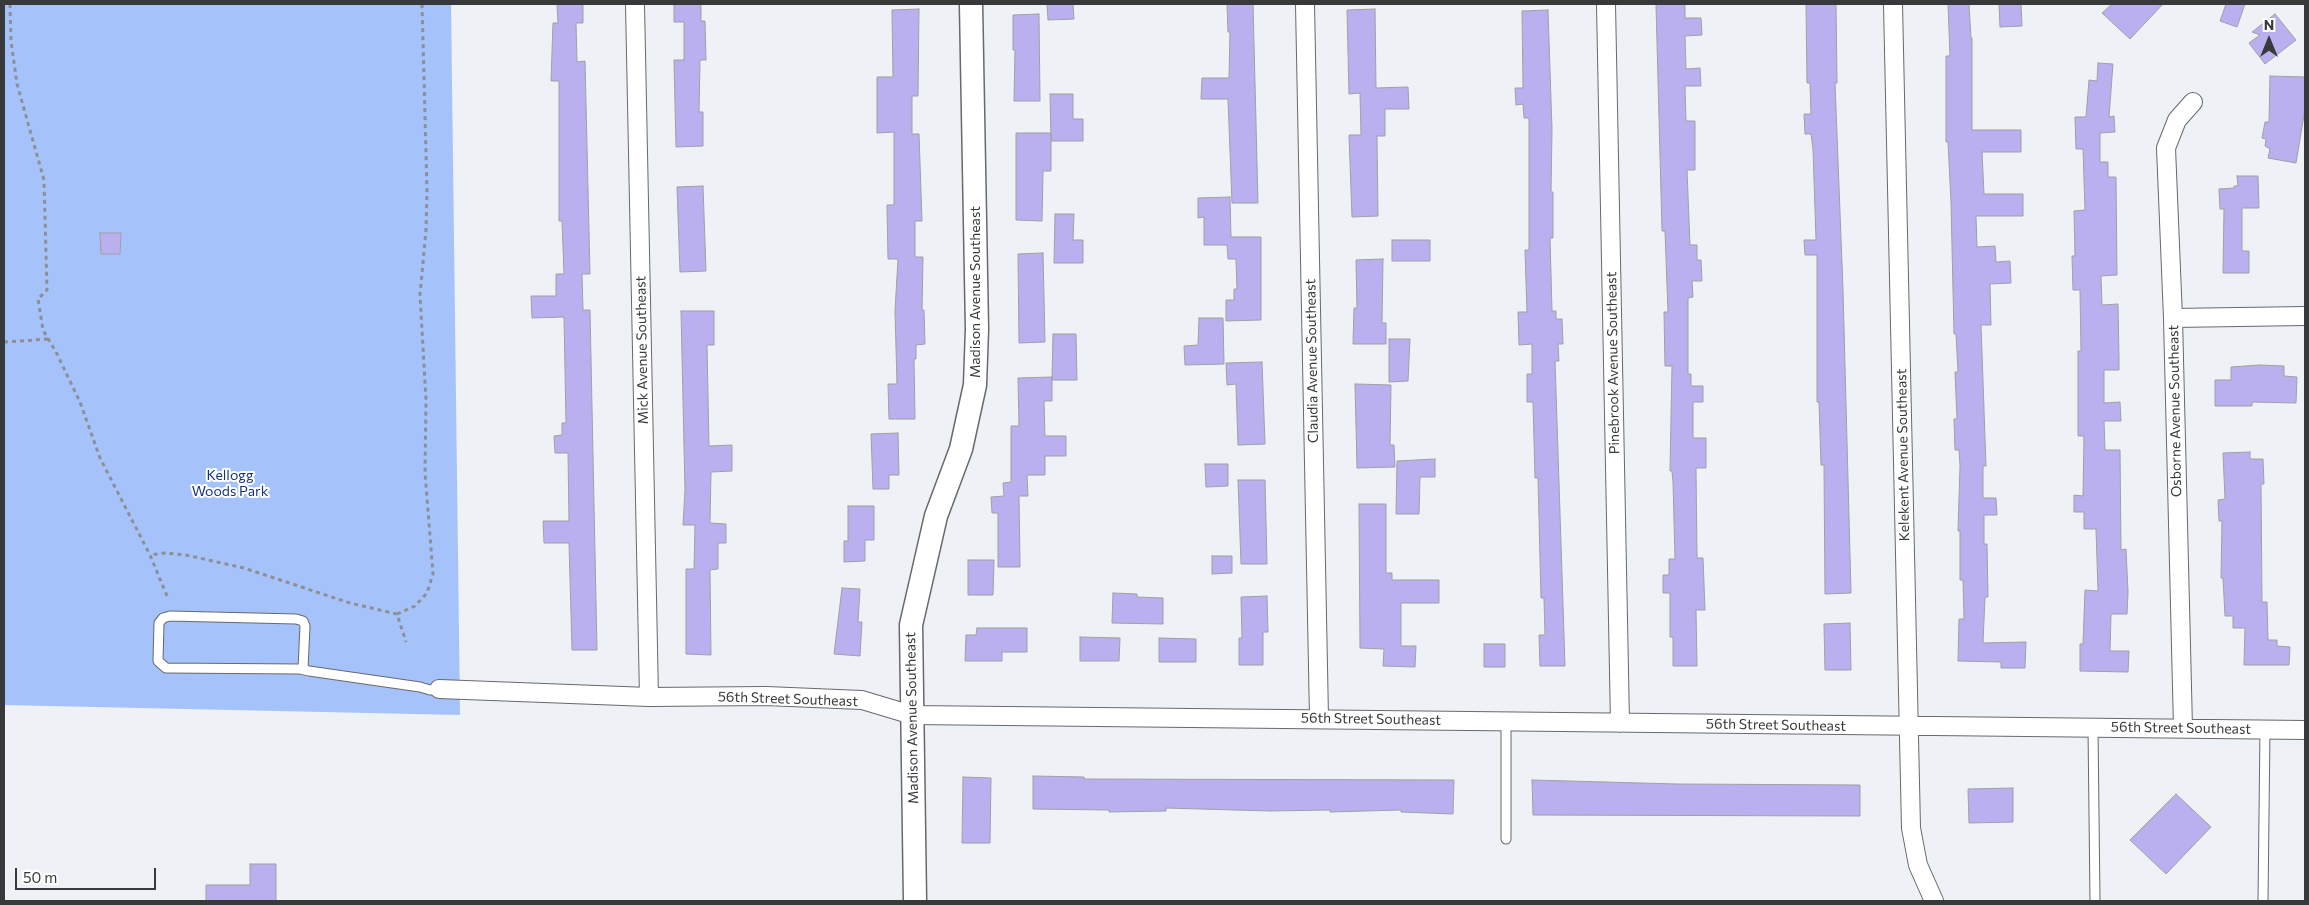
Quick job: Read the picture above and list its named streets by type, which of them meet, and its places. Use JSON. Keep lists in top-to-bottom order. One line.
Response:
{"streets":{"street":["Madison Avenue Southeast","Mick Avenue Southeast","Claudia Avenue Southeast","Pinebrook Avenue Southeast","Osborne Avenue Southeast","Kelekent Avenue Southeast","56th Street Southeast"]},"crossings":[["Madison Avenue Southeast","56th Street Southeast"],["Mick Avenue Southeast","56th Street Southeast"],["Claudia Avenue Southeast","56th Street Southeast"],["Pinebrook Avenue Southeast","56th Street Southeast"],["Osborne Avenue Southeast","56th Street Southeast"],["Kelekent Avenue Southeast","56th Street Southeast"]],"parks":["Kellogg Woods Park"],"scale_bar":"50 m","north":"top"}
